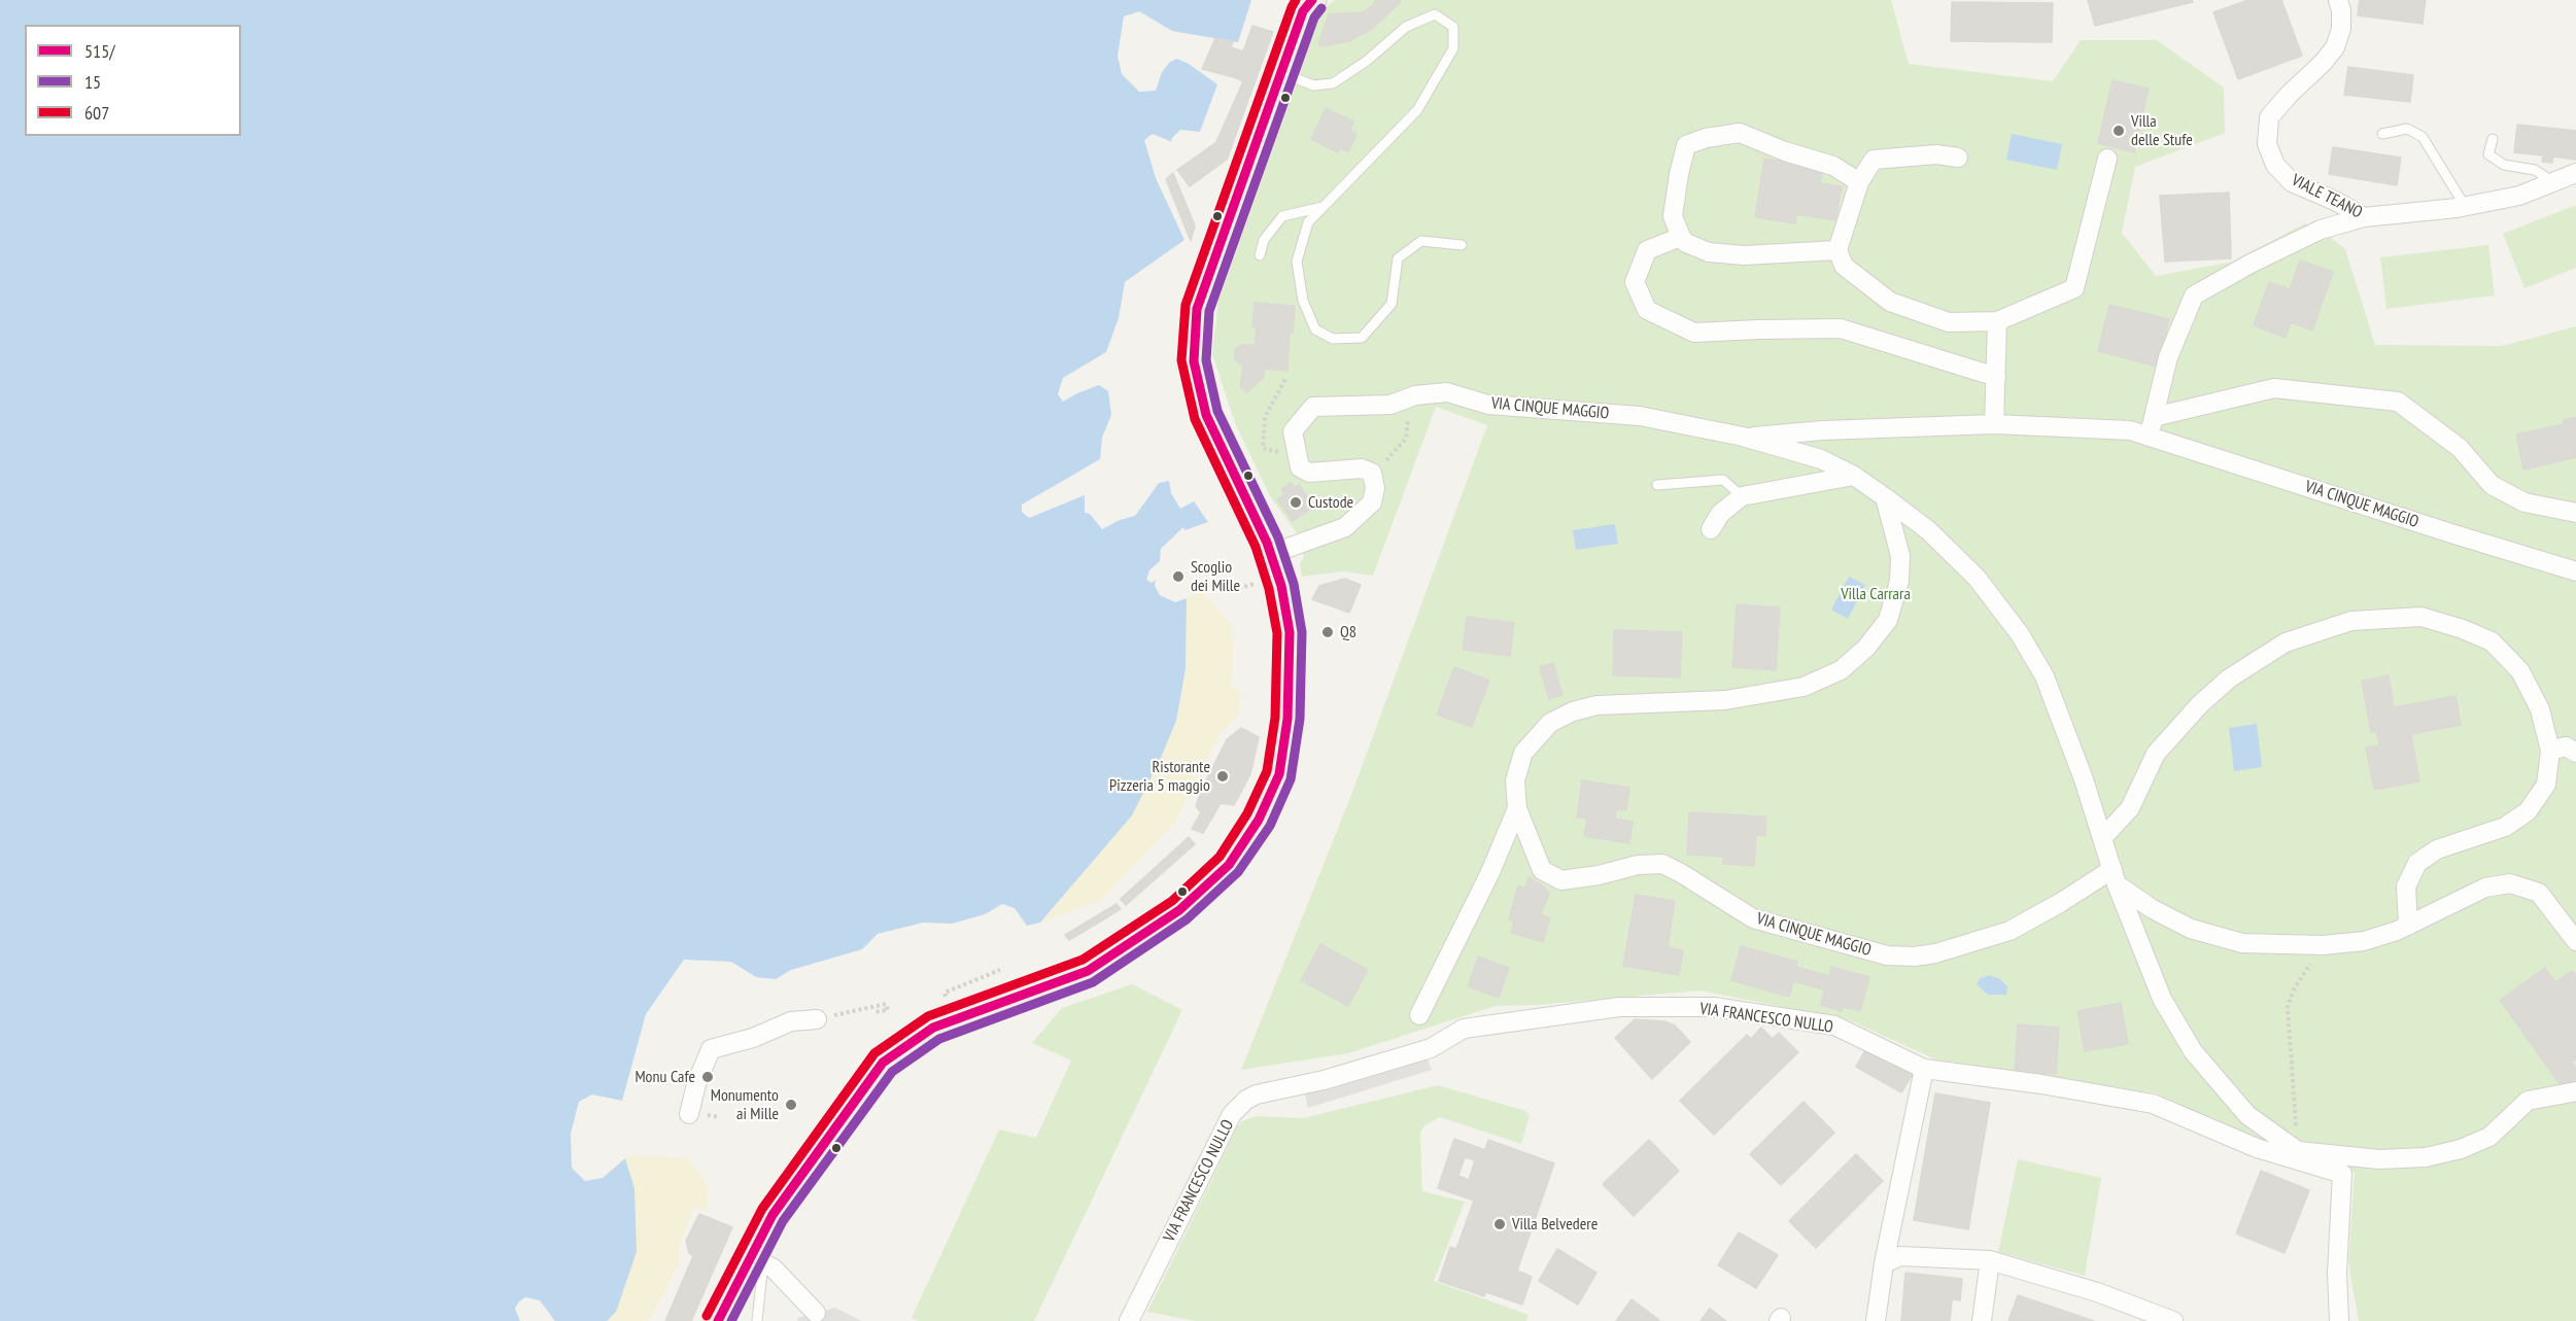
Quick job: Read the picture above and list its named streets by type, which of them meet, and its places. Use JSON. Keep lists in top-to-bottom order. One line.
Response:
{"streets":{"street":["VIALE TEANO","VIA CINQUE MAGGIO","VIA FRANCESCO NULLO"]},"parks":["Villa Carrara"],"places":["Villa delle Stufe","Custode","Scoglio dei Mille","Q8","Ristorante Pizzeria 5 maggio","Monu Cafe","Monumento ai Mille","Villa Belvedere"],"lines":["transit line 515/","transit line 607","transit line 15"],"legend":["515/","15","607"]}
